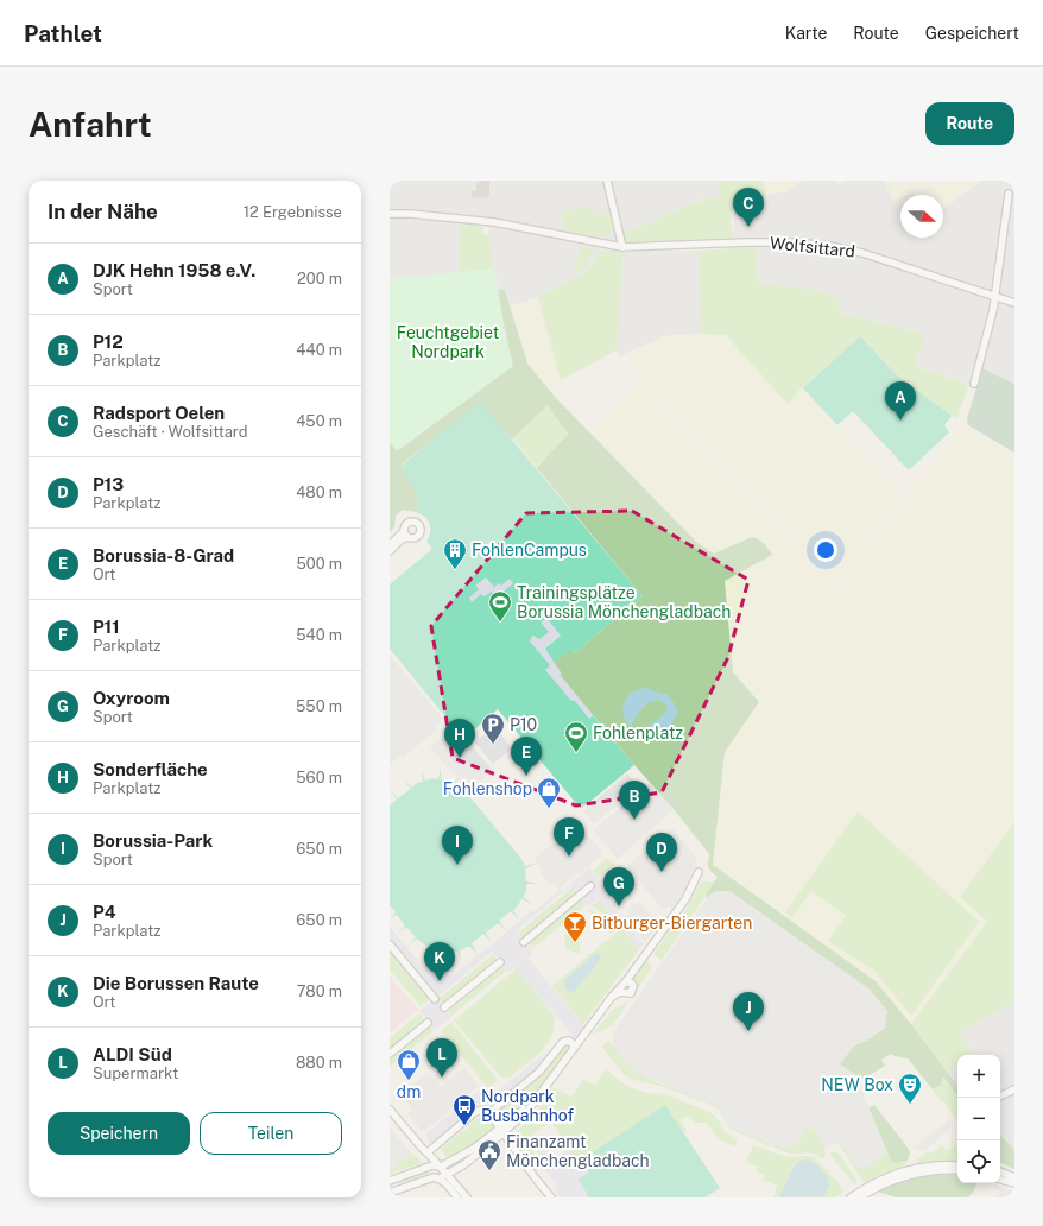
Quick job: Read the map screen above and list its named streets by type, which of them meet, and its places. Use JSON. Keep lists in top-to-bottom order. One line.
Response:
{"streets":{"street":["Wolfsittard"]},"parks":["Feuchtgebiet Nordpark"],"places":{"building":["FohlenCampus"],"sports":["Trainingsplätze Borussia Mönchengladbach","Fohlenplatz"],"parking":["P10"],"shop":["Fohlenshop","dm"],"bar":["Bitburger-Biergarten"],"theatre":["NEW Box"],"bus stop":["Nordpark Busbahnhof"],"public building":["Finanzamt Mönchengladbach"]},"north":"right","page":{"header":"Pathlet","nav":["Karte","Route","Gespeichert"],"buttons":["Route",["Speichern","Teilen"]],"title":"Anfahrt","heading":["In der Nähe","12 Ergebnisse"],"pins":["C","A","H","E","B","F","I","D","G","K","J","L"],"list":[{"mark":"A","name":"DJK Hehn 1958 e.V.","note":"Sport","value":"200 m"},{"mark":"B","name":"P12","note":"Parkplatz","value":"440 m"},{"mark":"C","name":"Radsport Oelen","note":"Geschäft · Wolfsittard","value":"450 m"},{"mark":"D","name":"P13","note":"Parkplatz","value":"480 m"},{"mark":"E","name":"Borussia-8-Grad","note":"Ort","value":"500 m"},{"mark":"F","name":"P11","note":"Parkplatz","value":"540 m"},{"mark":"G","name":"Oxyroom","note":"Sport","value":"550 m"},{"mark":"H","name":"Sonderfläche","note":"Parkplatz","value":"560 m"},{"mark":"I","name":"Borussia-Park","note":"Sport","value":"650 m"},{"mark":"J","name":"P4","note":"Parkplatz","value":"650 m"},{"mark":"K","name":"Die Borussen Raute","note":"Ort","value":"780 m"},{"mark":"L","name":"ALDI Süd","note":"Supermarkt","value":"880 m"}],"map_buttons":["+","−"]}}
